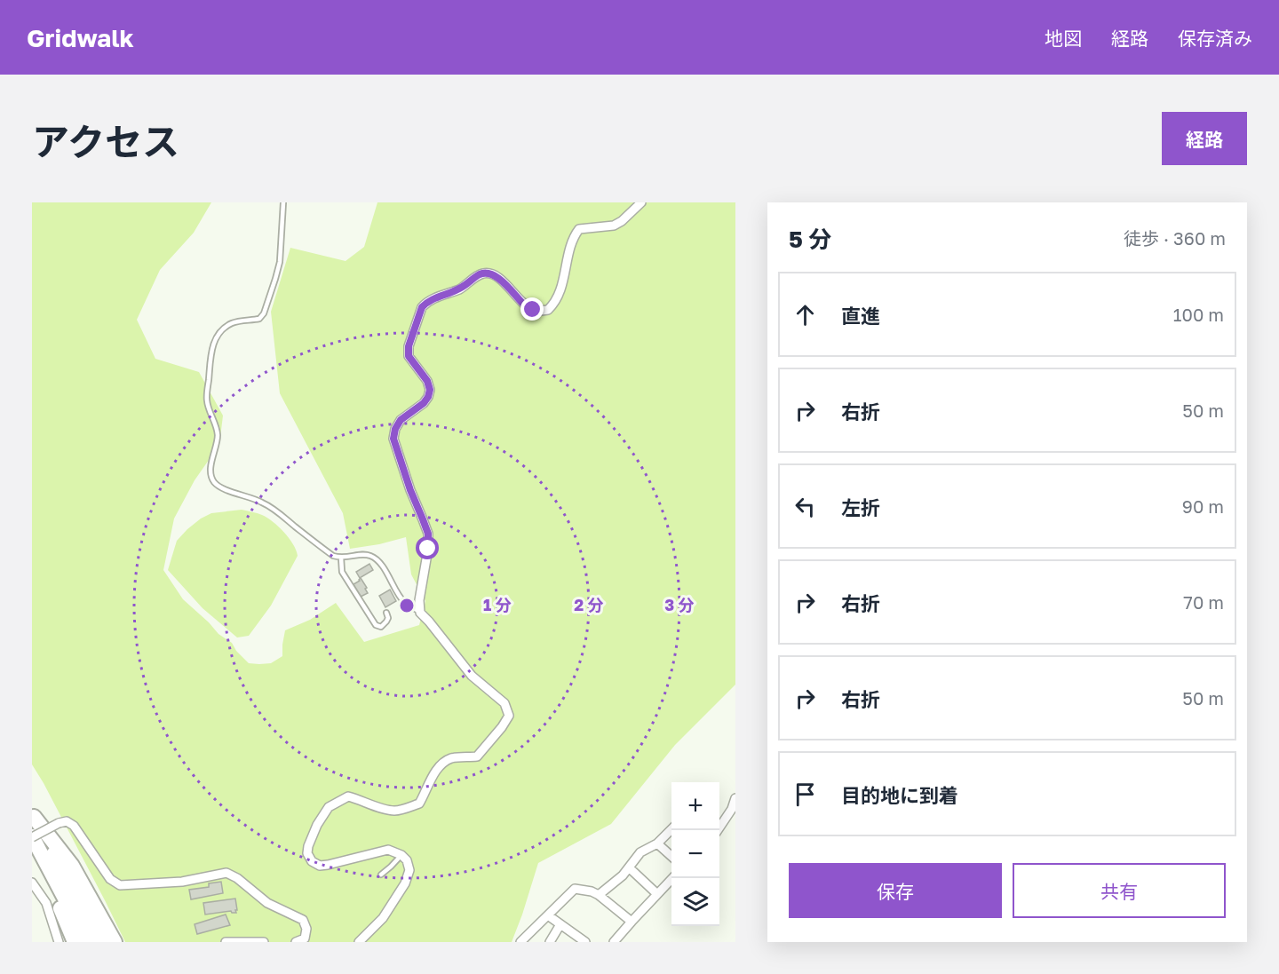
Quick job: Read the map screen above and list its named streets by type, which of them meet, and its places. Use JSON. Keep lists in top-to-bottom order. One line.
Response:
{"page":{"header":"Gridwalk","nav":["地図","経路","保存済み"],"title":"アクセス","buttons":["経路",["保存","共有"]],"heading":["5 分","徒歩 · 360 m"],"list":[["直進","100 m"],["右折","50 m"],["左折","90 m"],["右折","70 m"],["右折","50 m"],"目的地に到着"],"map_buttons":["+","−"]},"rings":["1 分","2 分","3 分"]}
